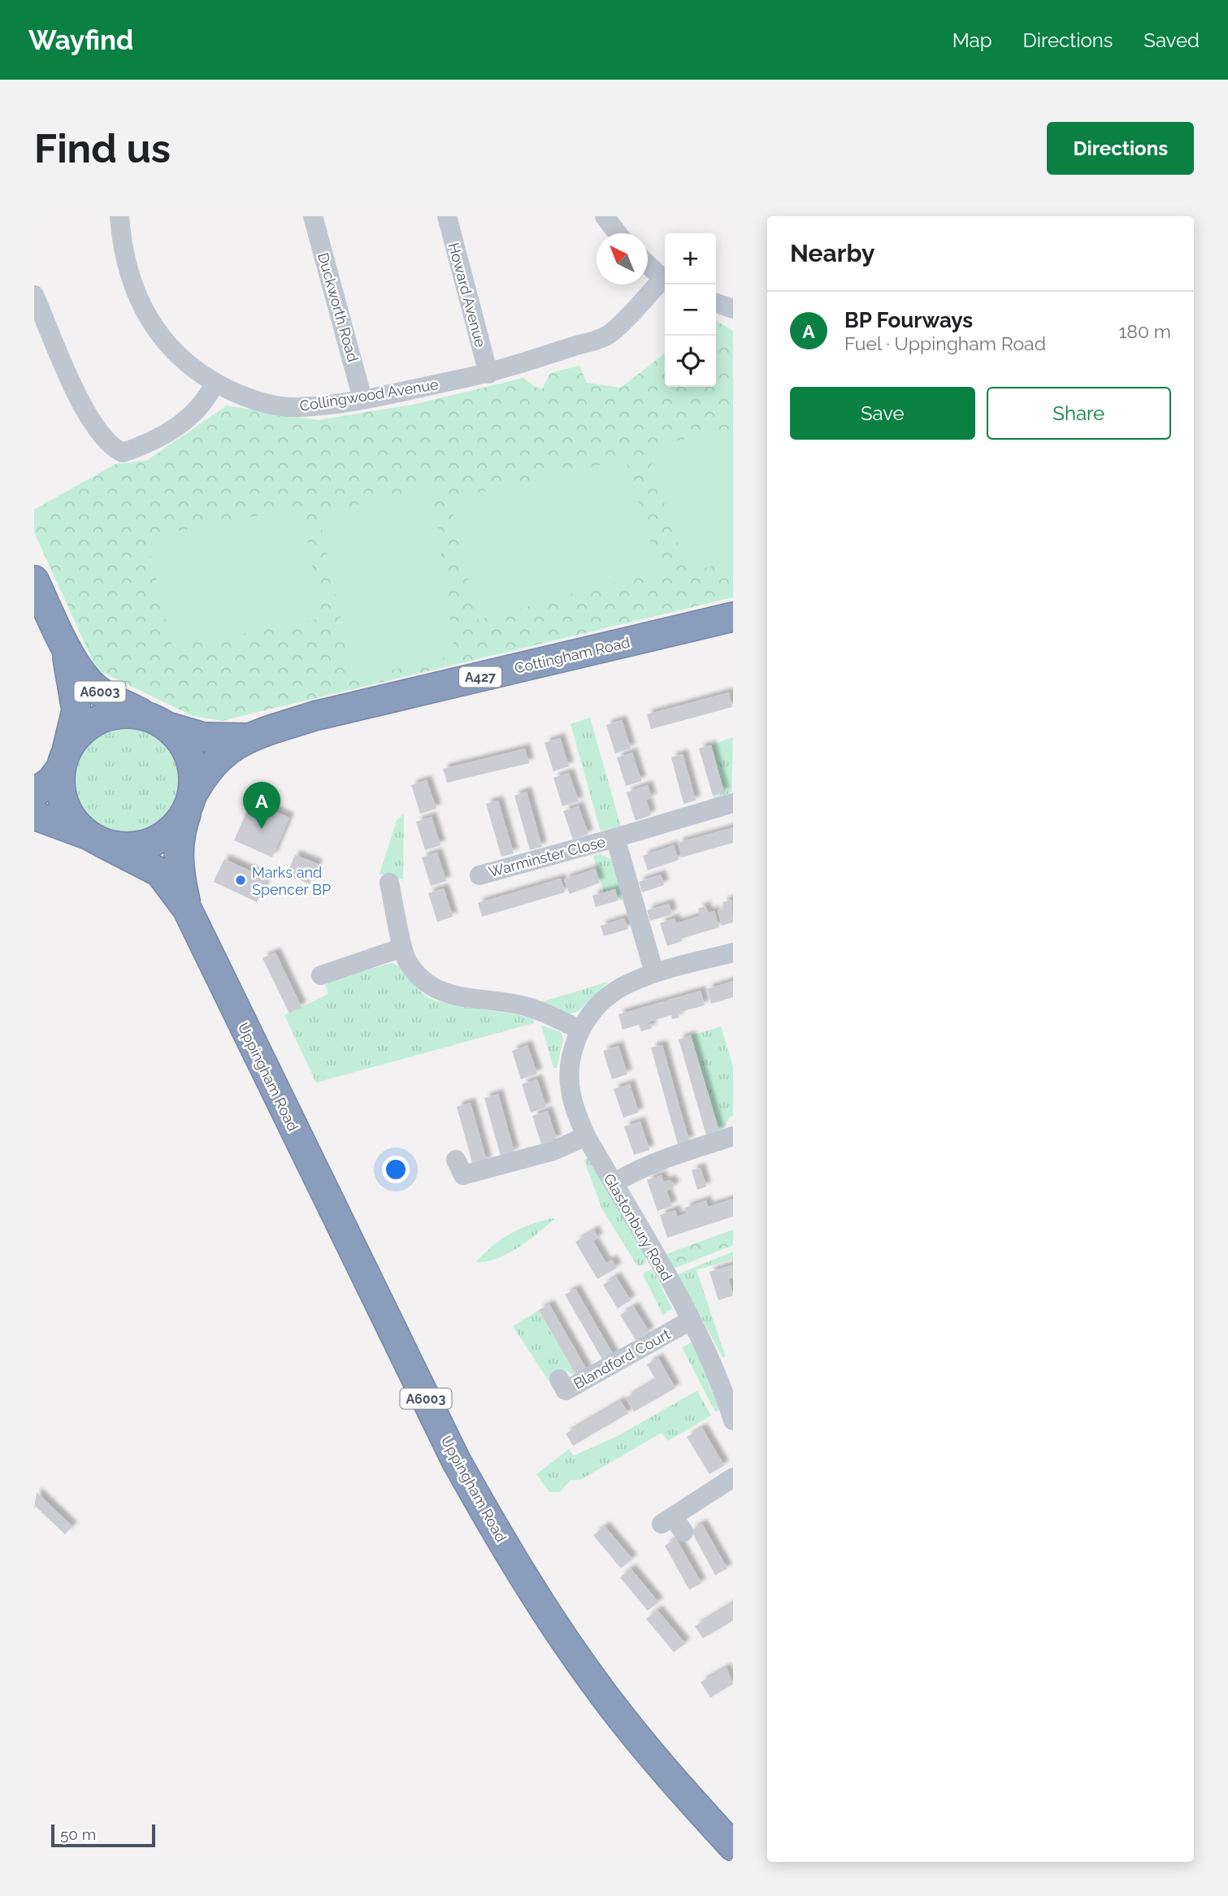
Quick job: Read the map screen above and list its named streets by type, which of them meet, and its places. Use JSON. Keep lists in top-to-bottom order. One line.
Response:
{"streets":{"highway":["Cottingham Road","A427","A6003","Uppingham Road"],"street":["Howard Avenue","Duckworth Road","Collingwood Avenue","Warminster Close","Glastonbury Road","Blandford Court"]},"crossings":[["Howard Avenue","Collingwood Avenue"],["Duckworth Road","Collingwood Avenue"],["Cottingham Road","A6003"],["Cottingham Road","Uppingham Road"],["A6003","Uppingham Road"],["Glastonbury Road","Blandford Court"]],"places":["Marks and Spencer BP"],"scale_bar":"50 m","north":"top left","page":{"header":"Wayfind","nav":["Map","Directions","Saved"],"buttons":["Directions",["Save","Share"]],"title":"Find us","heading":"Nearby","map_buttons":["+","−"],"list":[{"mark":"A","name":"BP Fourways","note":"Fuel · Uppingham Road","value":"180 m"}],"pins":"A","scale":"50 m"}}
